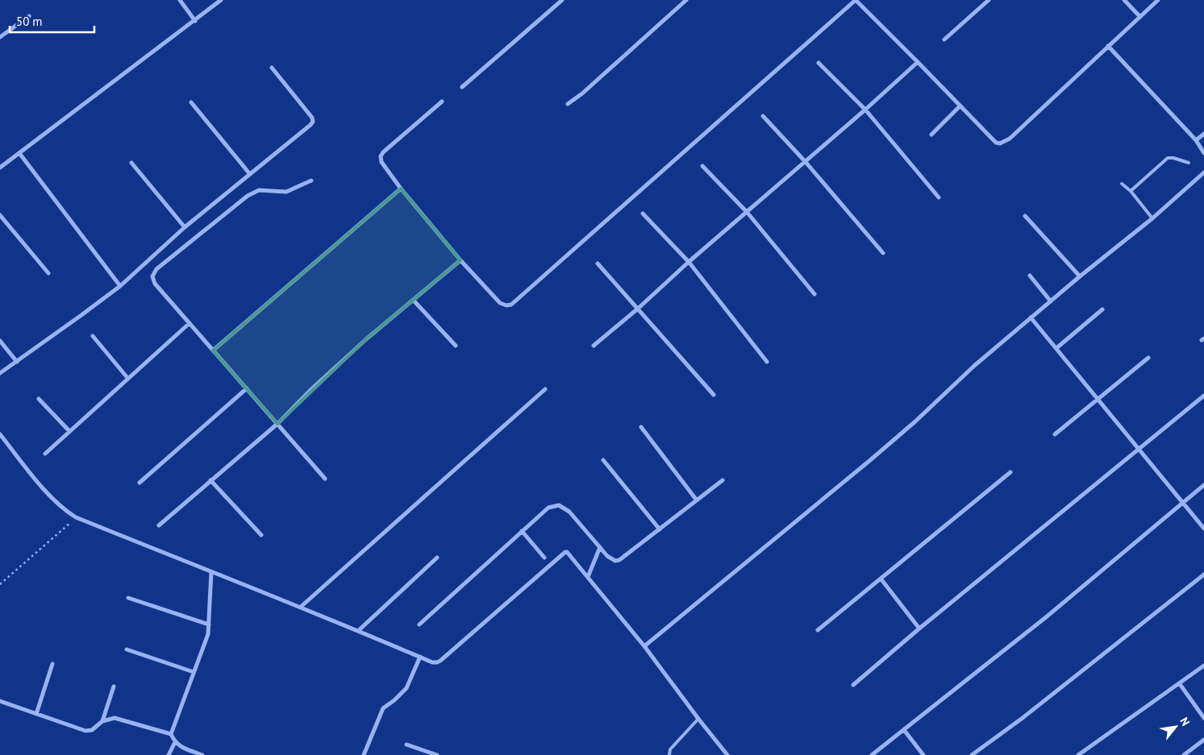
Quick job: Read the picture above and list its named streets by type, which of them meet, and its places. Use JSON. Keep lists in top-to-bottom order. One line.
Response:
{"scale_bar":"50 m","north":"top right"}
